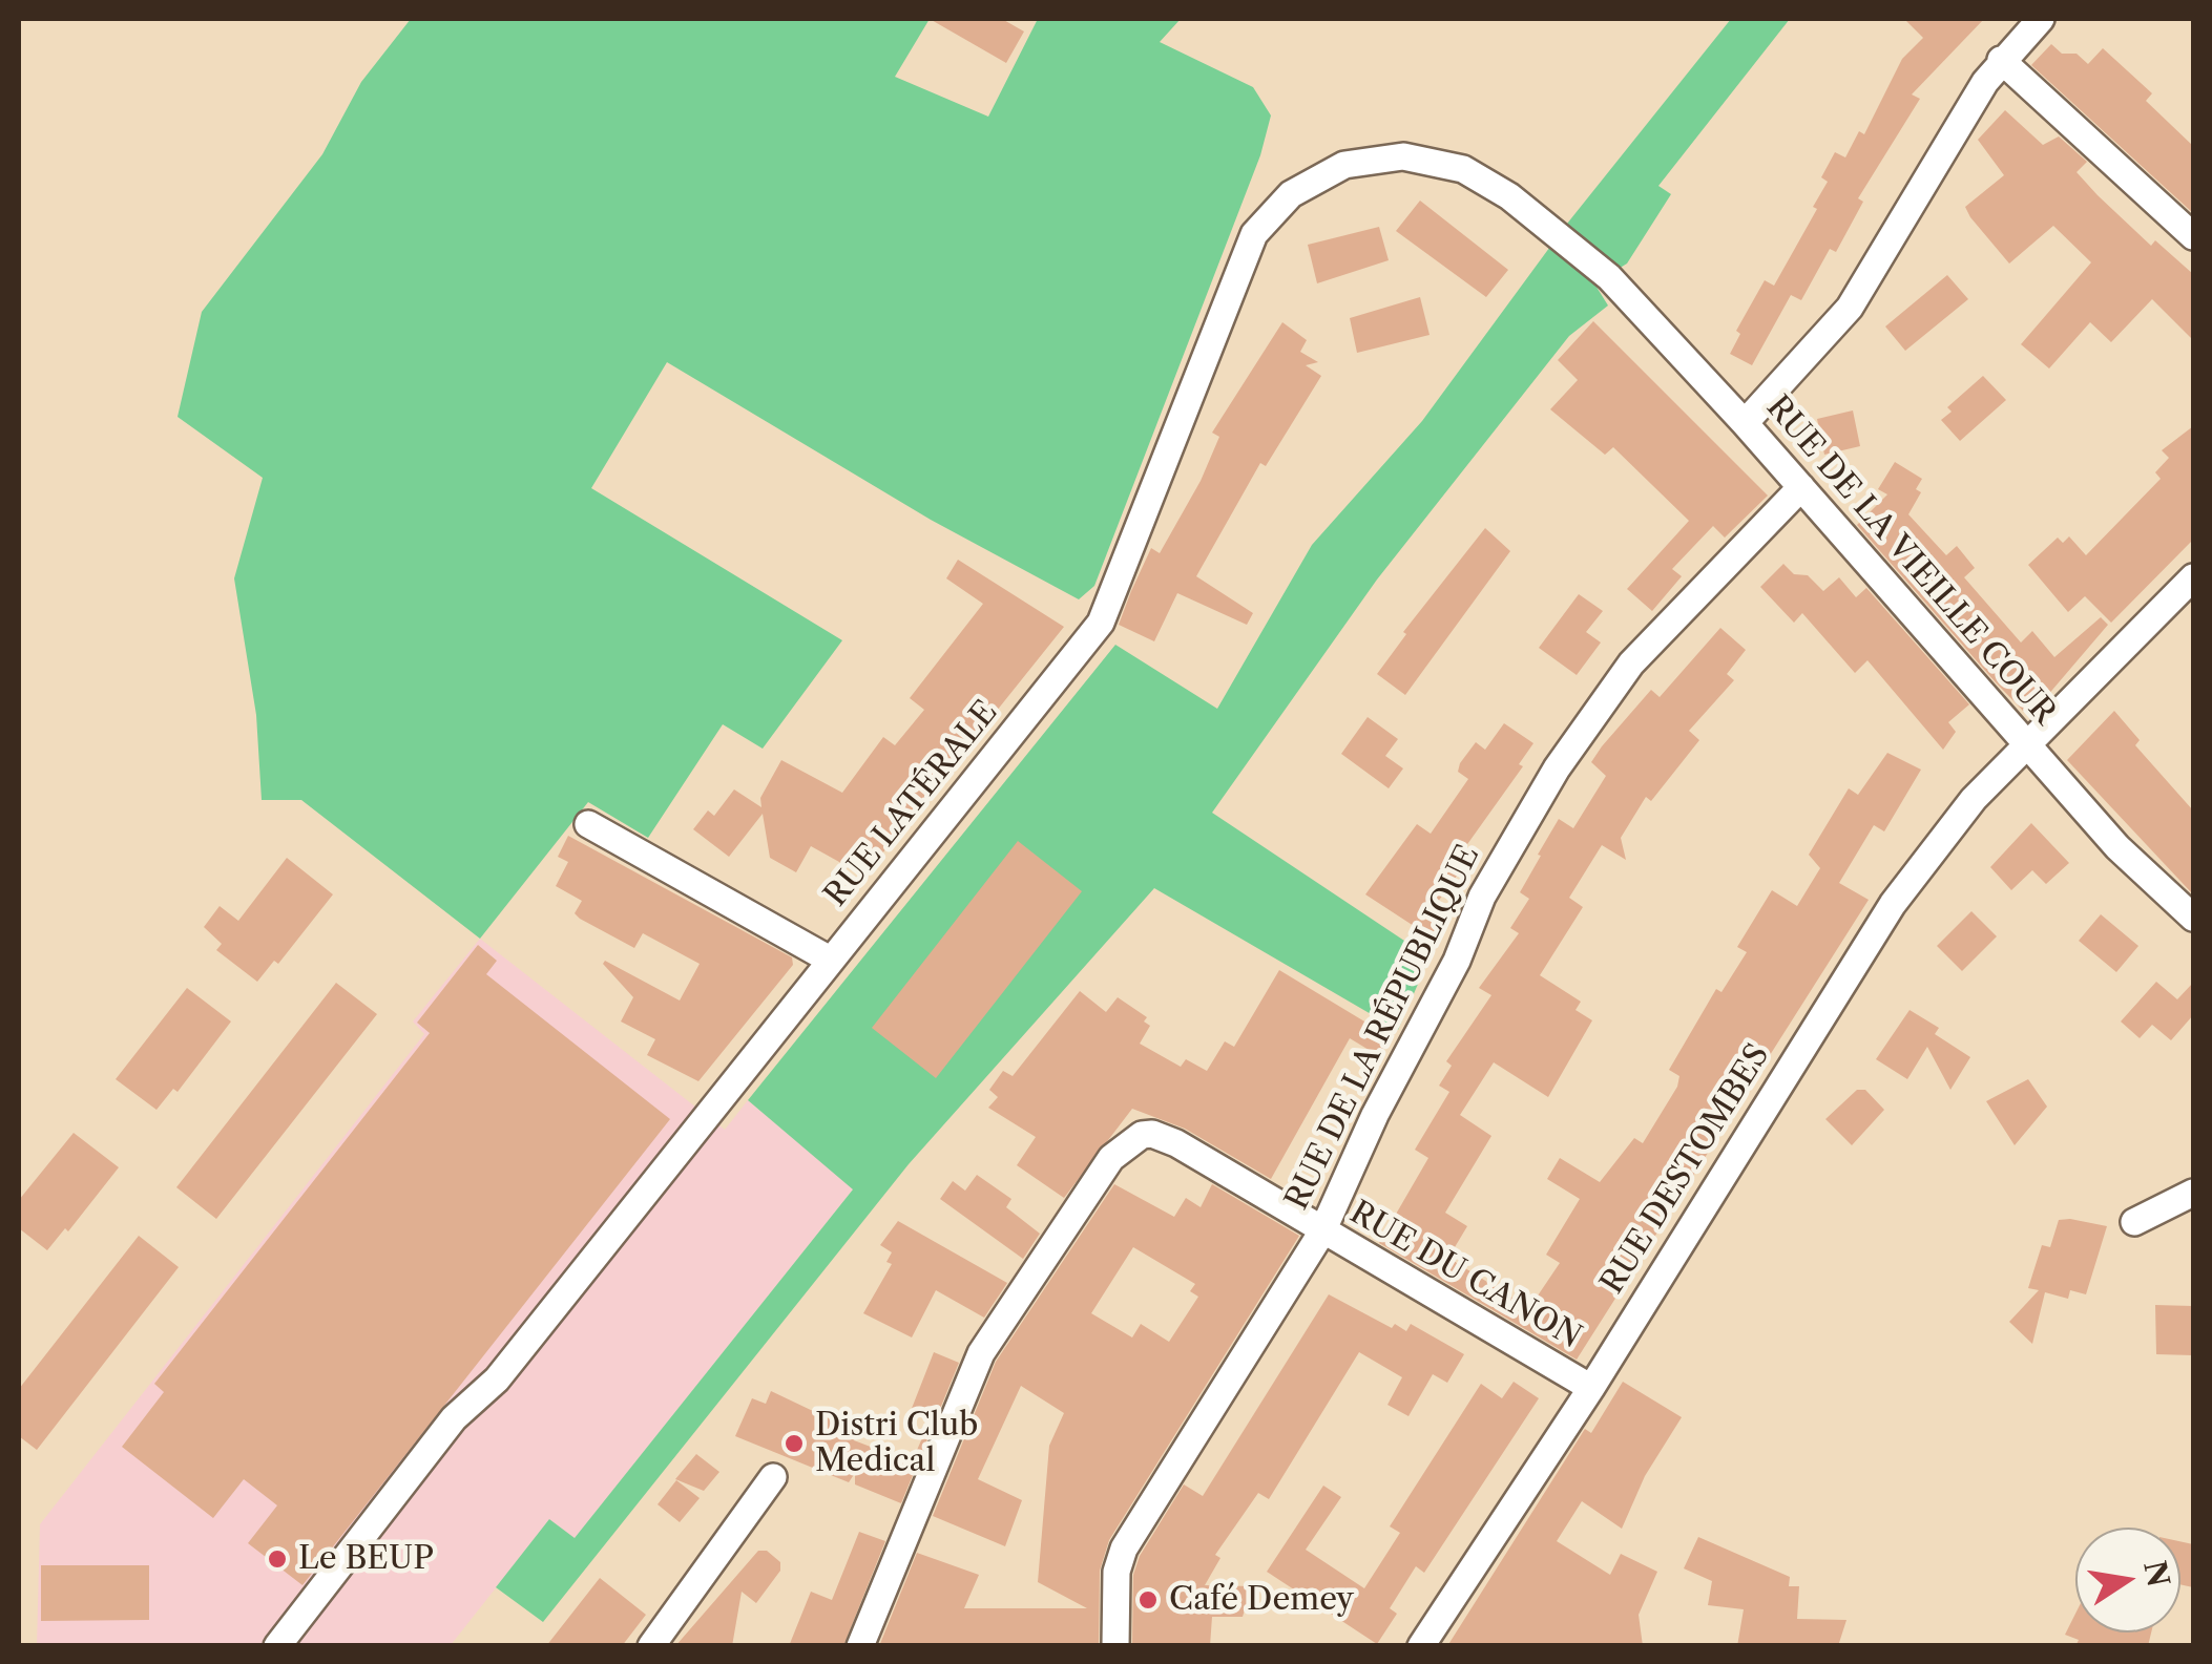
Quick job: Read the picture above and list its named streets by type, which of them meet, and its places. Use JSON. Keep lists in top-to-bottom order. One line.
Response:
{"streets":{"street":["RUE DE LA VIEILLE COUR","RUE LATÉRALE","RUE DE LA RÉPUBLIQUE","RUE DESTOMBES","RUE DU CANON"]},"crossings":[["RUE DE LA VIEILLE COUR","RUE LATÉRALE"],["RUE DE LA VIEILLE COUR","RUE DE LA RÉPUBLIQUE"],["RUE DE LA VIEILLE COUR","RUE DESTOMBES"],["RUE DE LA RÉPUBLIQUE","RUE DU CANON"],["RUE DESTOMBES","RUE DU CANON"]],"places":["Distri Club Medical","Le BEUP","Café Demey"],"north":"right"}
